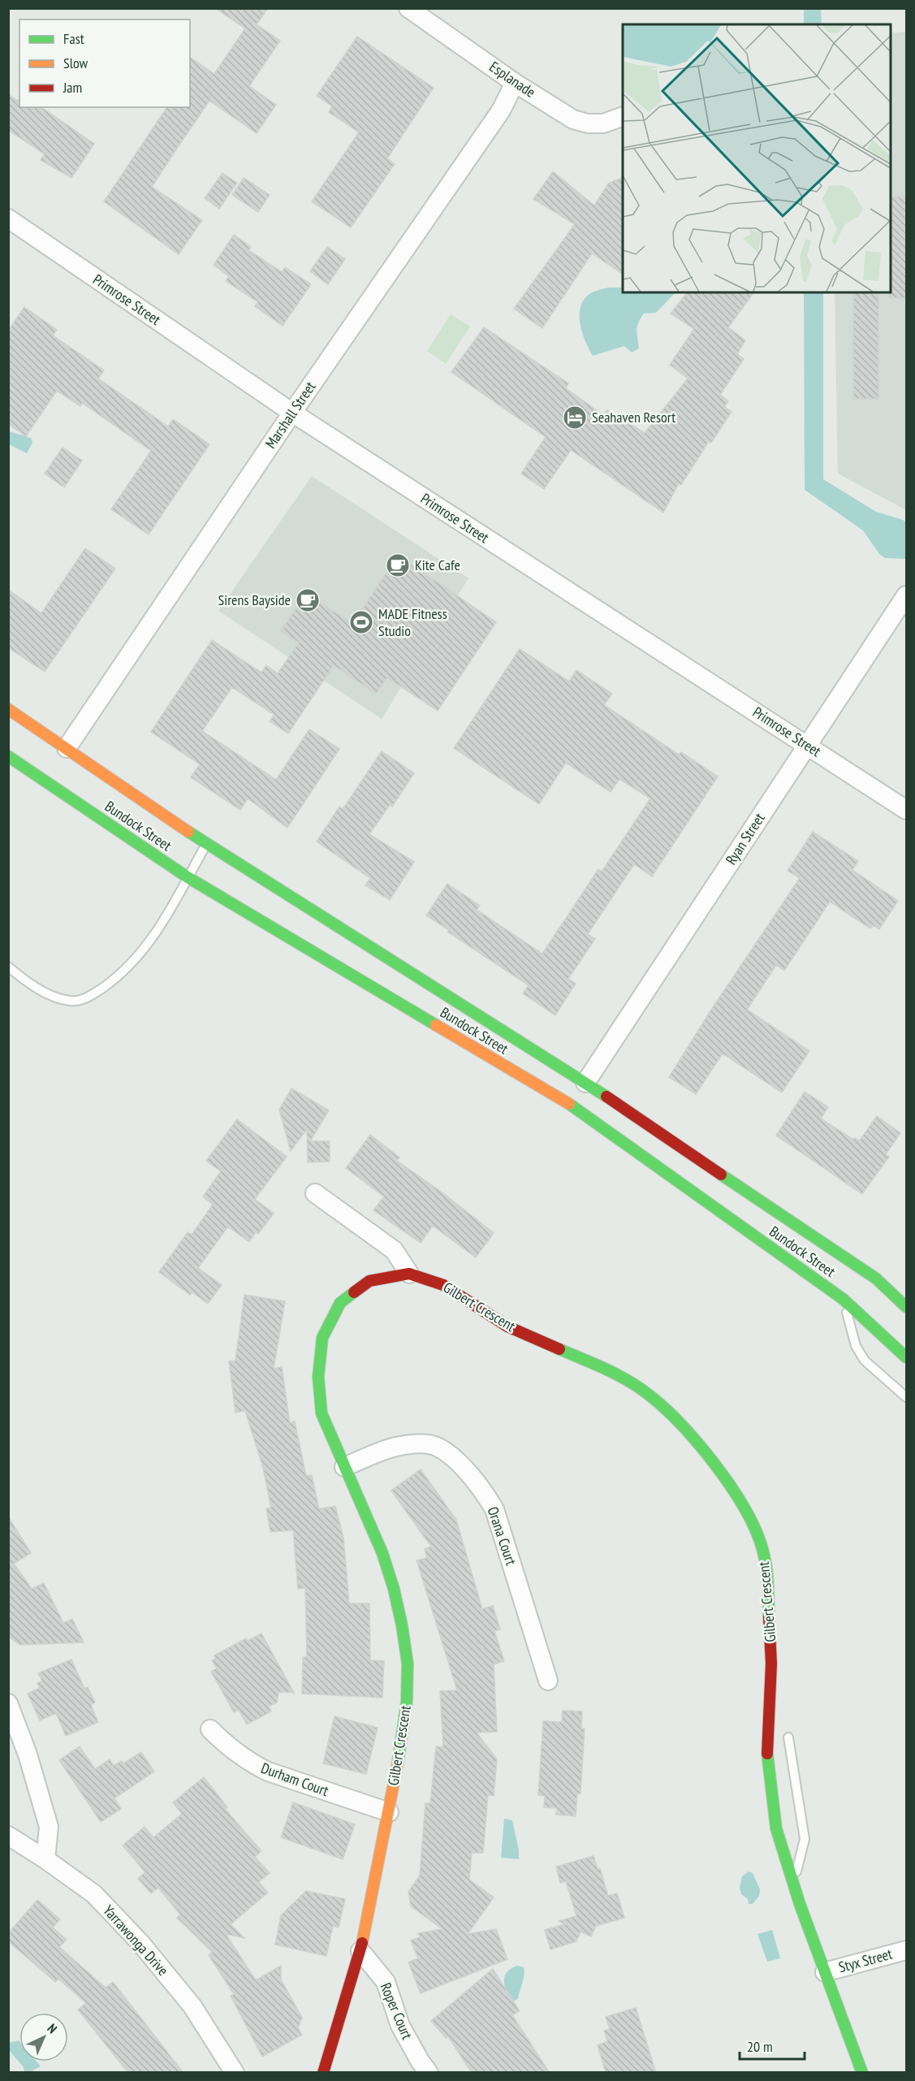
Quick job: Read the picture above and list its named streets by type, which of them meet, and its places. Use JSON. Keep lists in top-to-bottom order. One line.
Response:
{"streets":{"main road":["Bundock Street","Gilbert Crescent"],"street":["Esplanade","Primrose Street","Marshall Street","Ryan Street","Orana Court","Durham Court","Yarrawonga Drive","Styx Street","Roper Court"]},"crossings":[["Esplanade","Marshall Street"],["Primrose Street","Marshall Street"],["Primrose Street","Ryan Street"],["Marshall Street","Bundock Street"],["Bundock Street","Ryan Street"],["Gilbert Crescent","Orana Court"],["Gilbert Crescent","Durham Court"],["Gilbert Crescent","Styx Street"],["Gilbert Crescent","Roper Court"]],"places":{"hotel":["Seahaven Resort"],"cafe":["Kite Cafe","Sirens Bayside"],"sports":["MADE Fitness Studio"]},"legend":["Fast","Slow","Jam"],"scale_bar":"20 m","north":"top right"}
